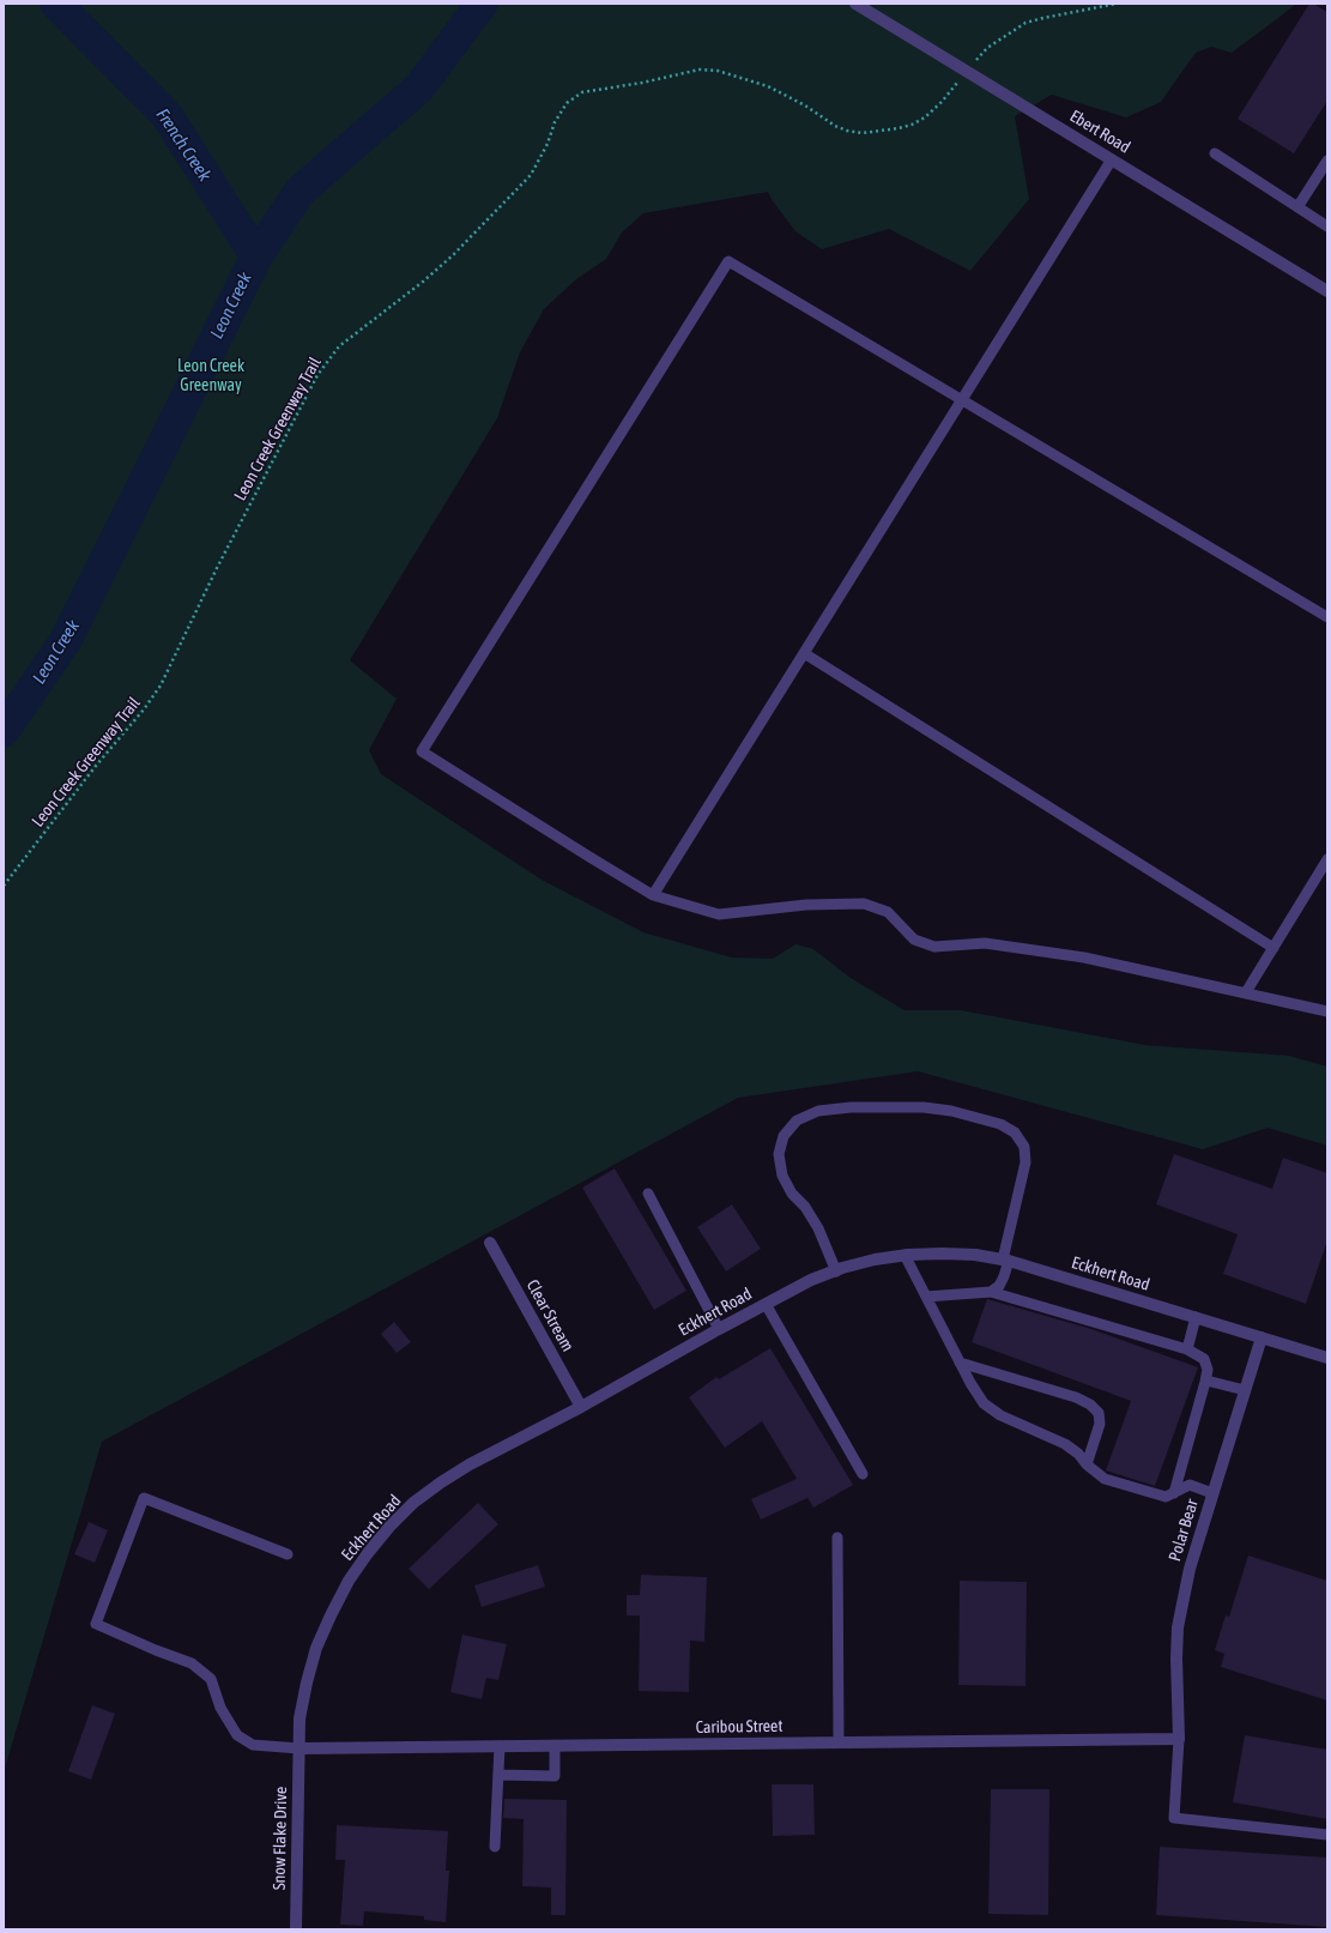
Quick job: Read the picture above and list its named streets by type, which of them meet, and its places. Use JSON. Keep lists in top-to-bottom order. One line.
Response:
{"streets":{"street":["Ebert Road","Eckhert Road","Clear Stream","Polar Bear","Caribou Street","Snow Flake Drive"],"path":["Leon Creek Greenway Trail"]},"crossings":[["Ebert Road","Leon Creek Greenway Trail"],["Eckhert Road","Clear Stream"],["Eckhert Road","Polar Bear"],["Eckhert Road","Caribou Street"],["Eckhert Road","Snow Flake Drive"],["Polar Bear","Caribou Street"],["Caribou Street","Snow Flake Drive"]],"water":["French Creek","Leon Creek"],"parks":["Leon Creek Greenway"]}
